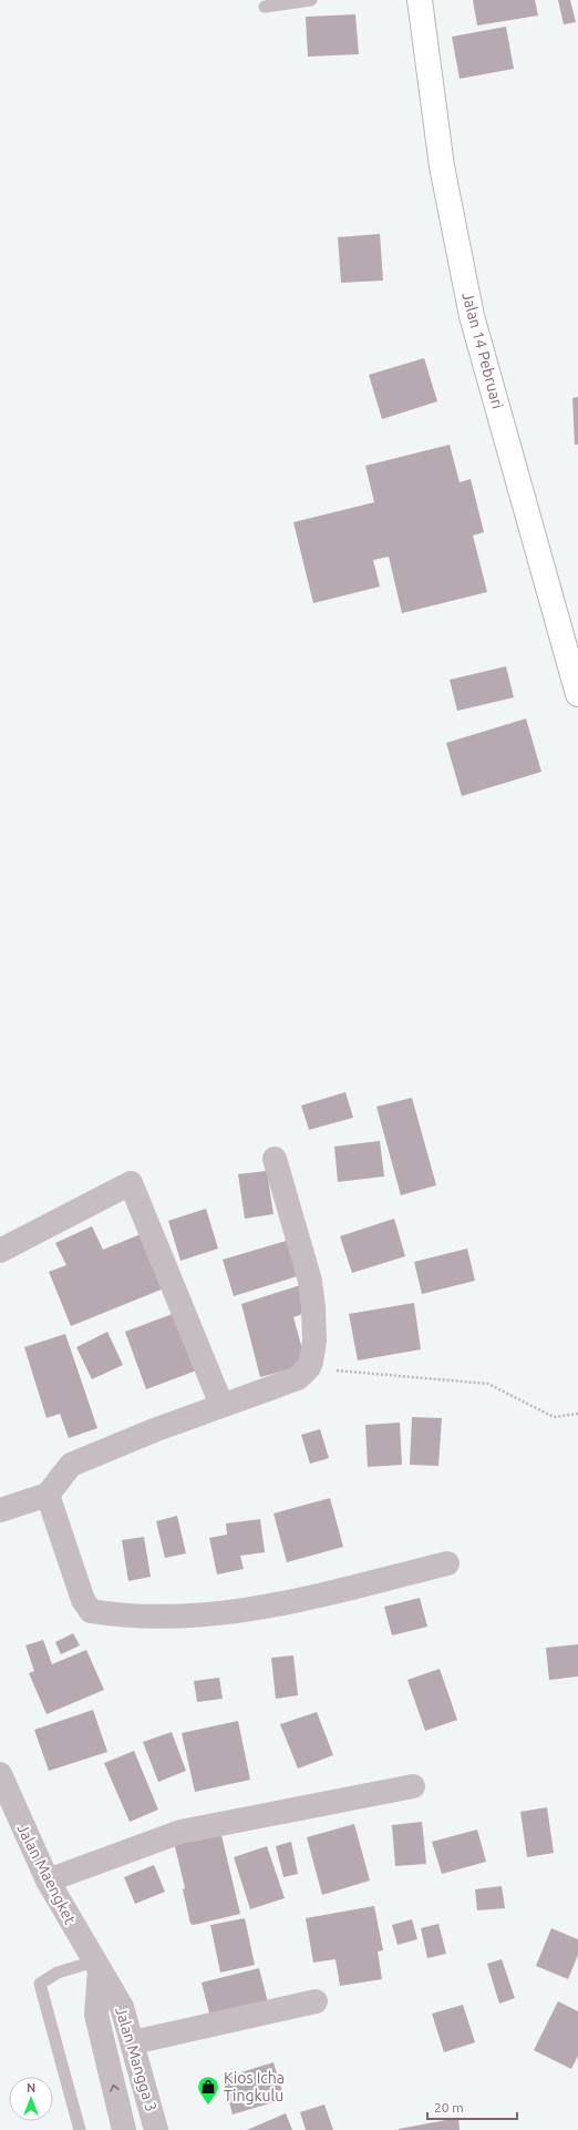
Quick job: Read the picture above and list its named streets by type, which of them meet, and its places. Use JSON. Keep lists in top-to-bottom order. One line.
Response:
{"streets":{"main road":["Jalan 14 Pebruari"],"street":["Jalan Maengket","Jalan Mangga 3"]},"crossings":[["Jalan Maengket","Jalan Mangga 3"]],"places":{"shop":["Kios Icha Tingkulu"]},"scale_bar":"20 m","north":"top"}
